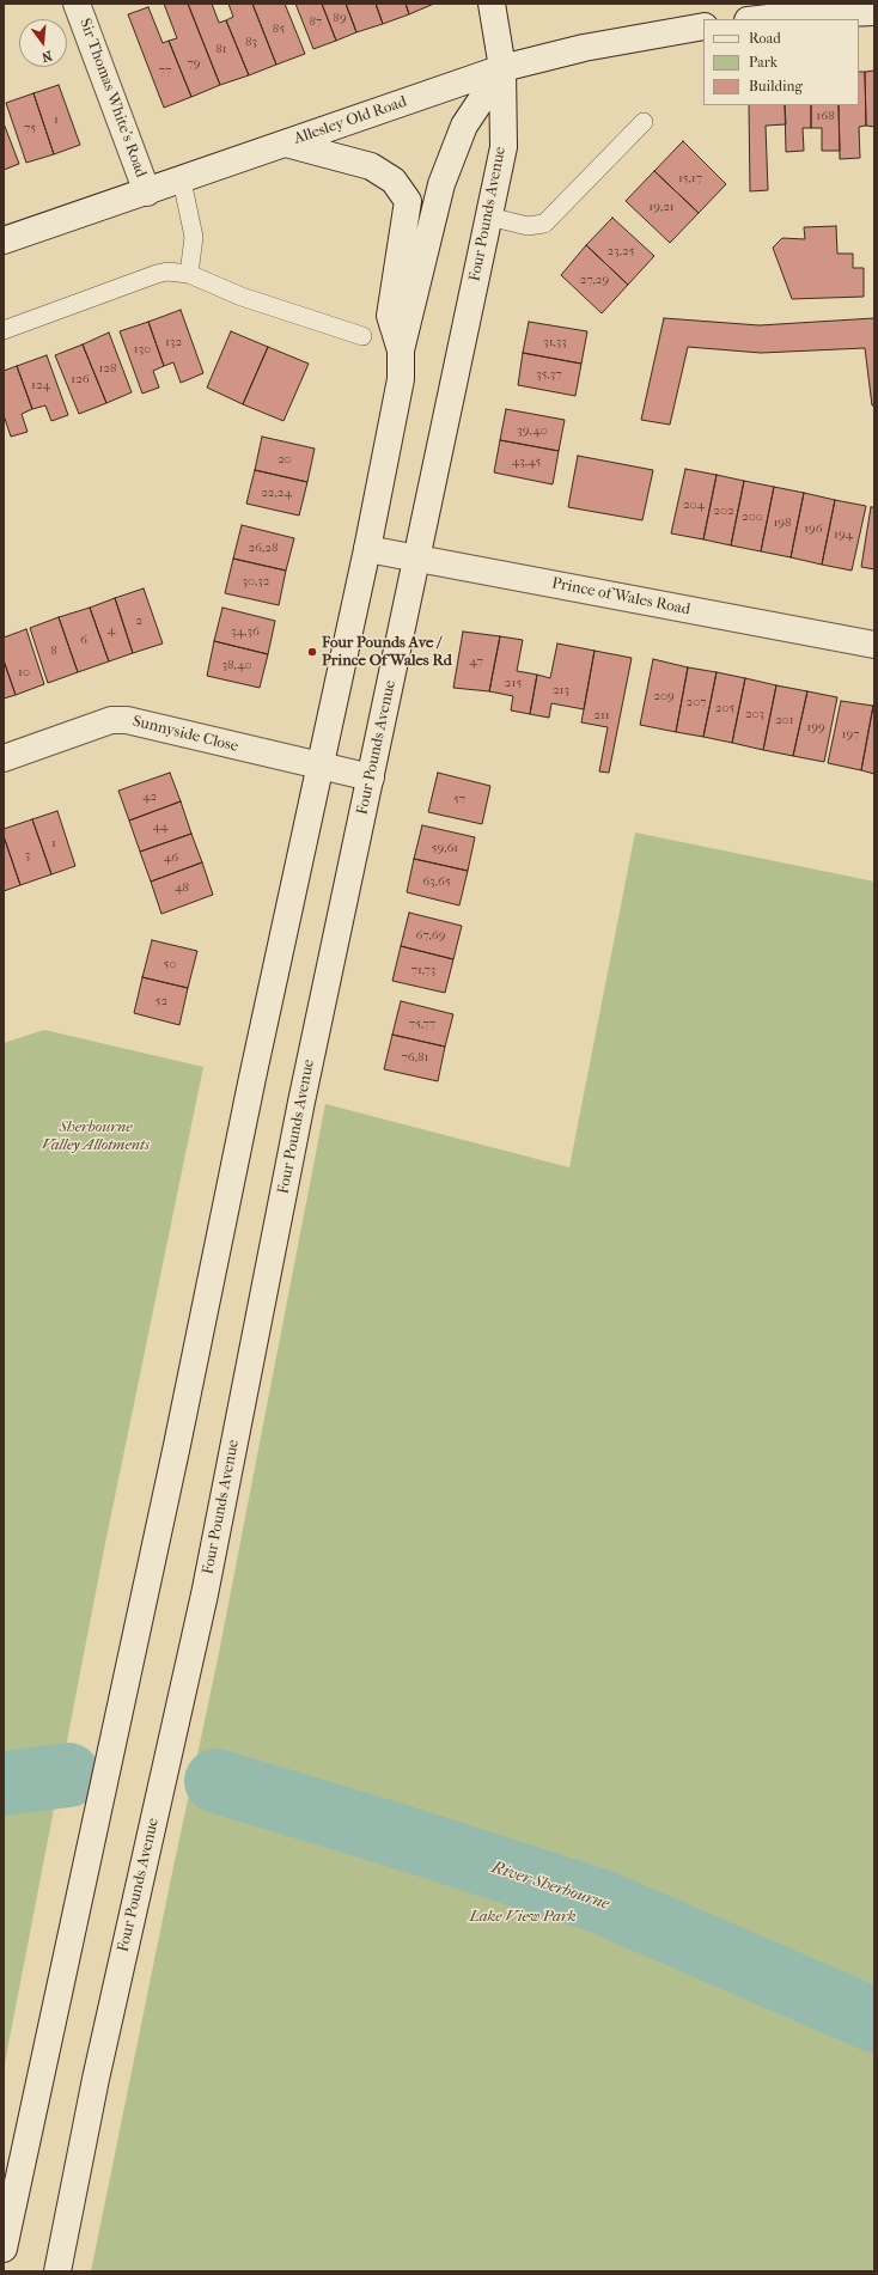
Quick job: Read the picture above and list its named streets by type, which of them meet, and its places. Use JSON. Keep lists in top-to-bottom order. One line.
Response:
{"streets":{"main road":["Sir Thomas White's Road","Allesley Old Road","Four Pounds Avenue","Prince of Wales Road","Sunnyside Close"]},"crossings":[["Sir Thomas White's Road","Allesley Old Road"],["Allesley Old Road","Four Pounds Avenue"],["Four Pounds Avenue","Prince of Wales Road"],["Four Pounds Avenue","Sunnyside Close"]],"water":["River Sherbourne"],"parks":["Sherbourne Valley Allotments","Lake View Park"],"places":["Four Pounds Ave / Prince Of Wales Rd"],"house_numbers":["89","87","85","83","81","79","77","168","1","75","15,17","19,21","23,25","27,29","132","31,33","130","128","35,37","126","124","39,40","20","43,45","22,24","204","202","200","198","196","194","26,28","30,32","2","4","34,36","6","8","47","38,40","10","215","213","209","207","205","203","211","201","199","197","42","57","44","1","59,61","3","46","63,65","48","67,69","50","71,73","52","75,77","76,81"],"legend":["Road","Park","Building"],"north":"bottom"}
